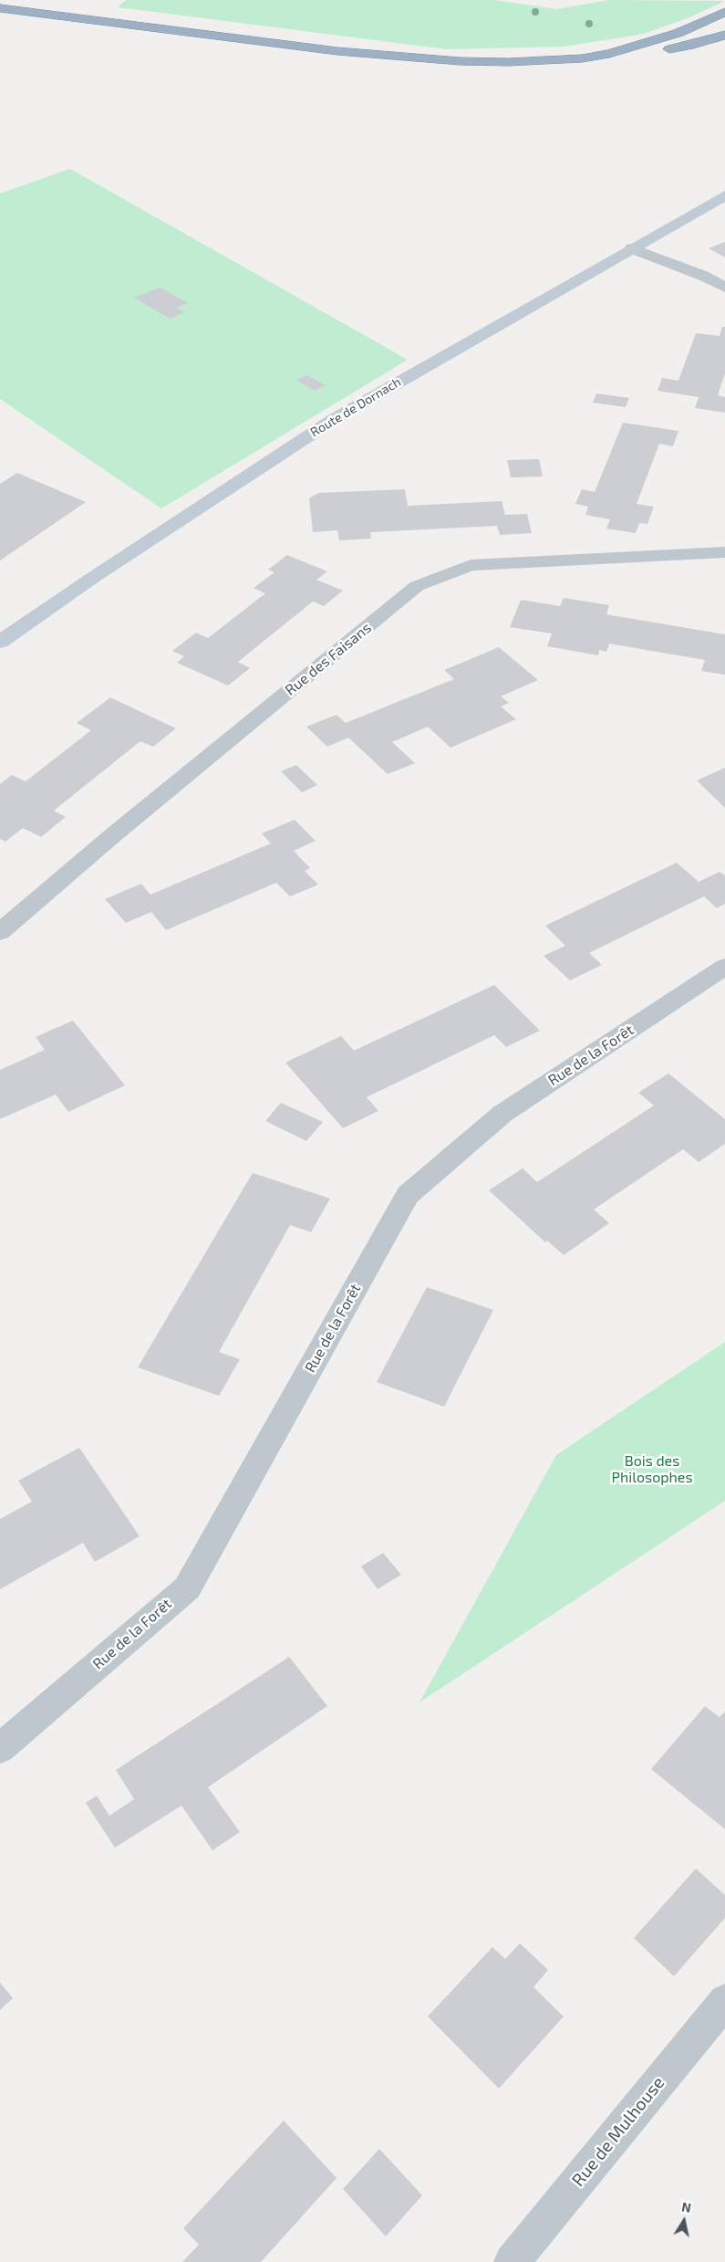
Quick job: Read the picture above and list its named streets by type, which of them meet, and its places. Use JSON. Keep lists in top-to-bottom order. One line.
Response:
{"streets":{"main road":["Route de Dornach"],"street":["Rue des Faisans","Rue de la Forêt","Rue de Mulhouse"]},"parks":["Bois des Philosophes"],"north":"top"}
